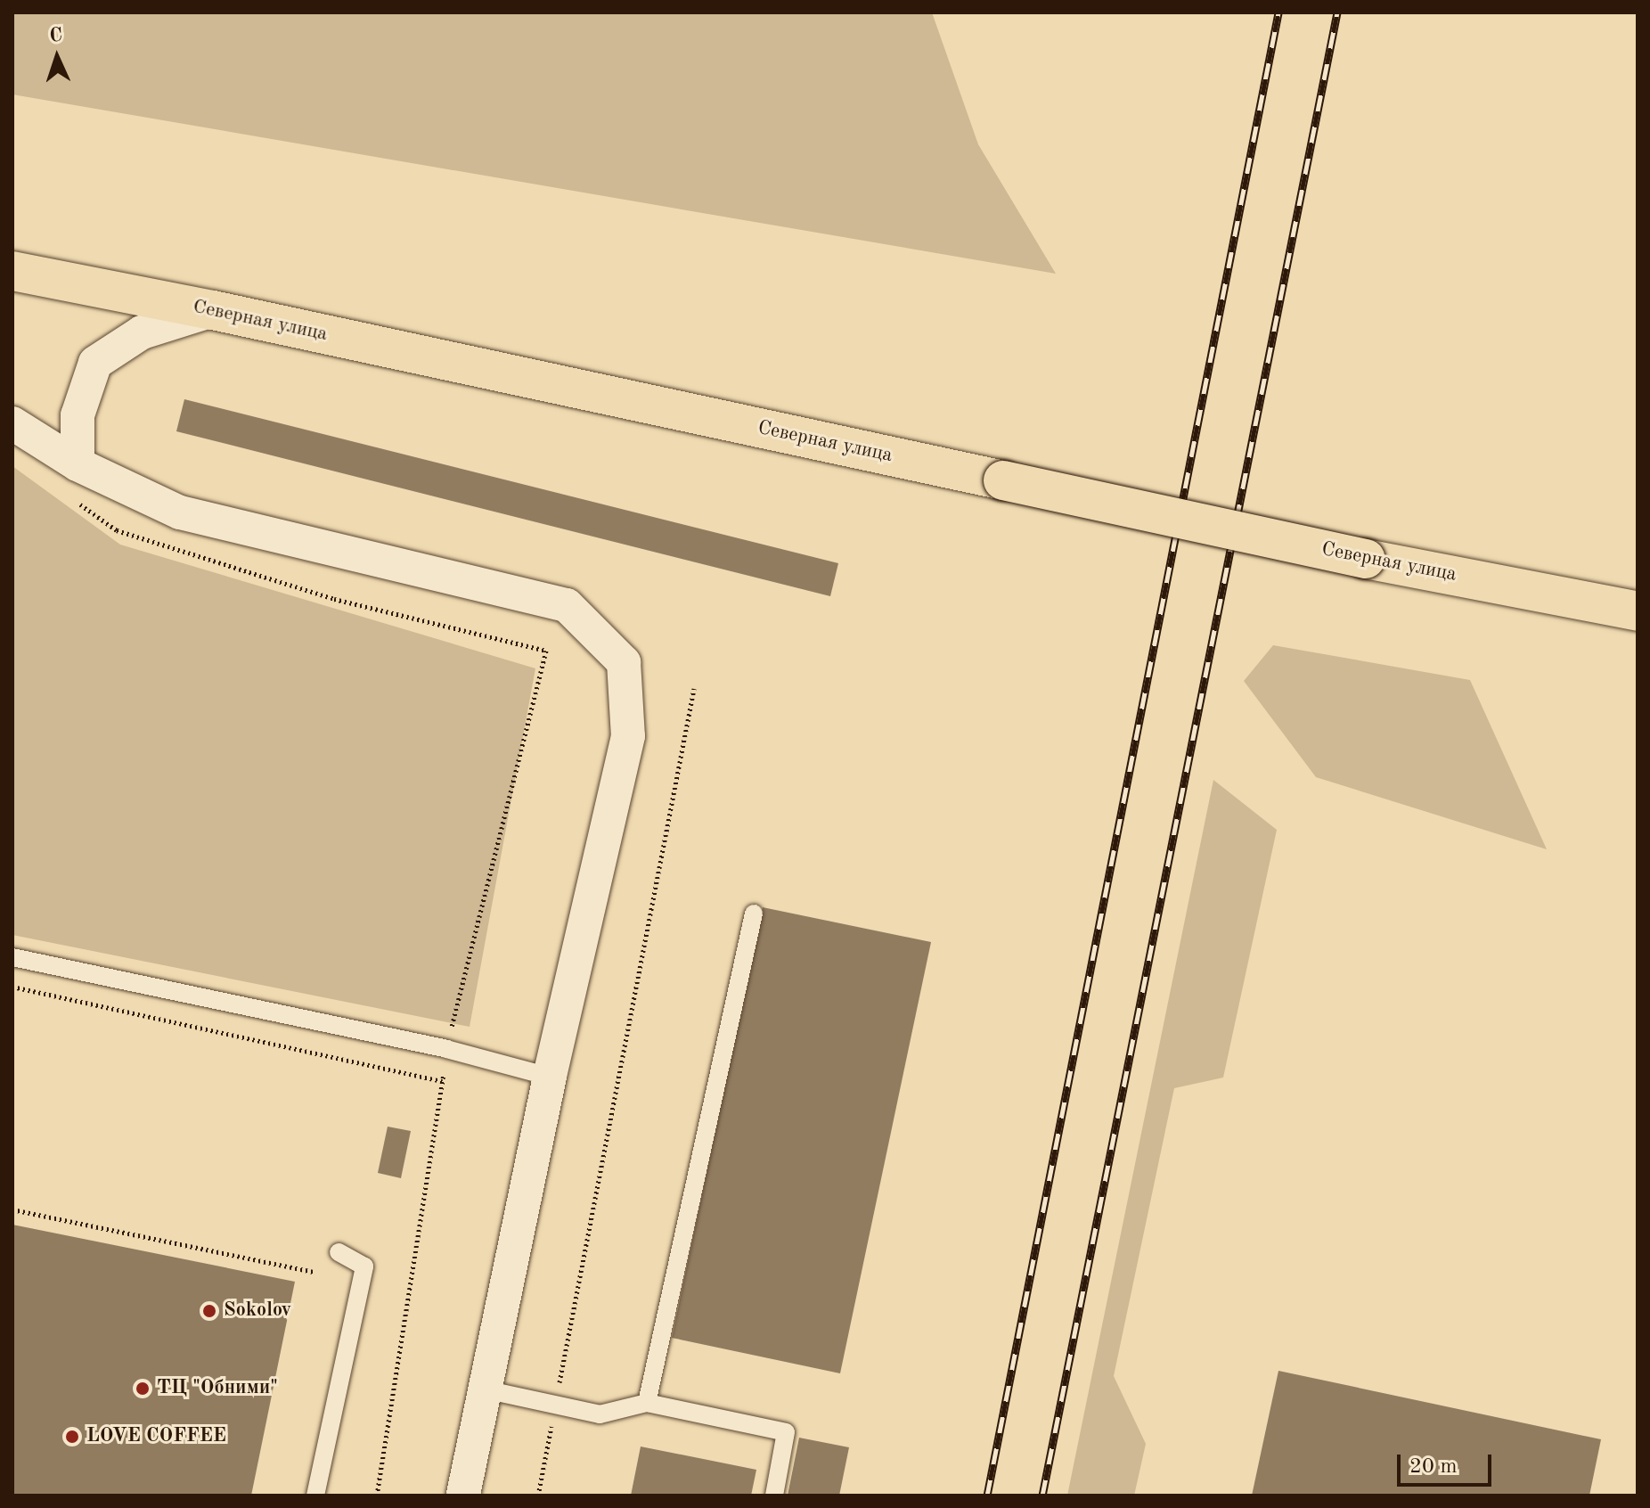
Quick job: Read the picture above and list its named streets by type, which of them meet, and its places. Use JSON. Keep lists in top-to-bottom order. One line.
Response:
{"streets":{"main road":["Северная улица"]},"places":["Sokolov","ТЦ \"Обними\"","LOVE COFFEE"],"scale_bar":"20 m","north":"top"}
